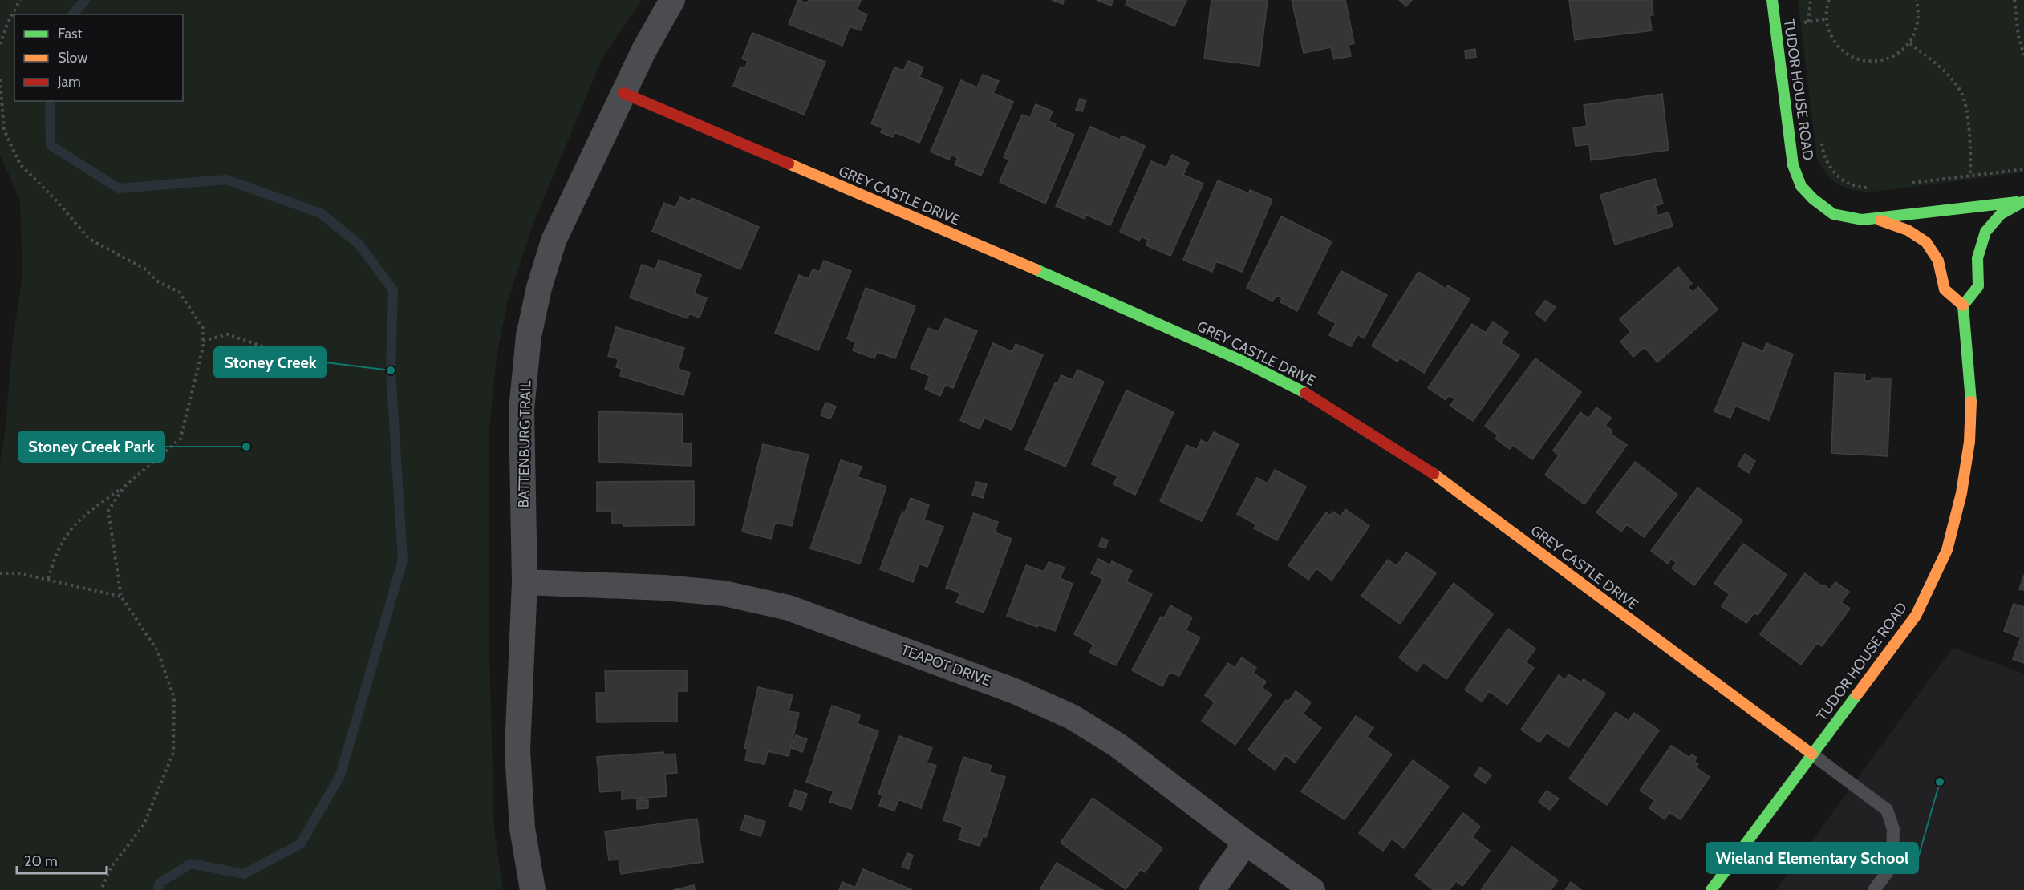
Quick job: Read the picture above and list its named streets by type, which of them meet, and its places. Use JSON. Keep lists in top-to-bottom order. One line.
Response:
{"streets":{"street":["TUDOR HOUSE ROAD","GREY CASTLE DRIVE","BATTENBURG TRAIL","TEAPOT DRIVE"]},"crossings":[["TUDOR HOUSE ROAD","GREY CASTLE DRIVE"],["GREY CASTLE DRIVE","BATTENBURG TRAIL"],["BATTENBURG TRAIL","TEAPOT DRIVE"]],"places":["Stoney Creek","Stoney Creek Park","Wieland Elementary School"],"legend":["Fast","Slow","Jam"],"scale_bar":"20 m"}
